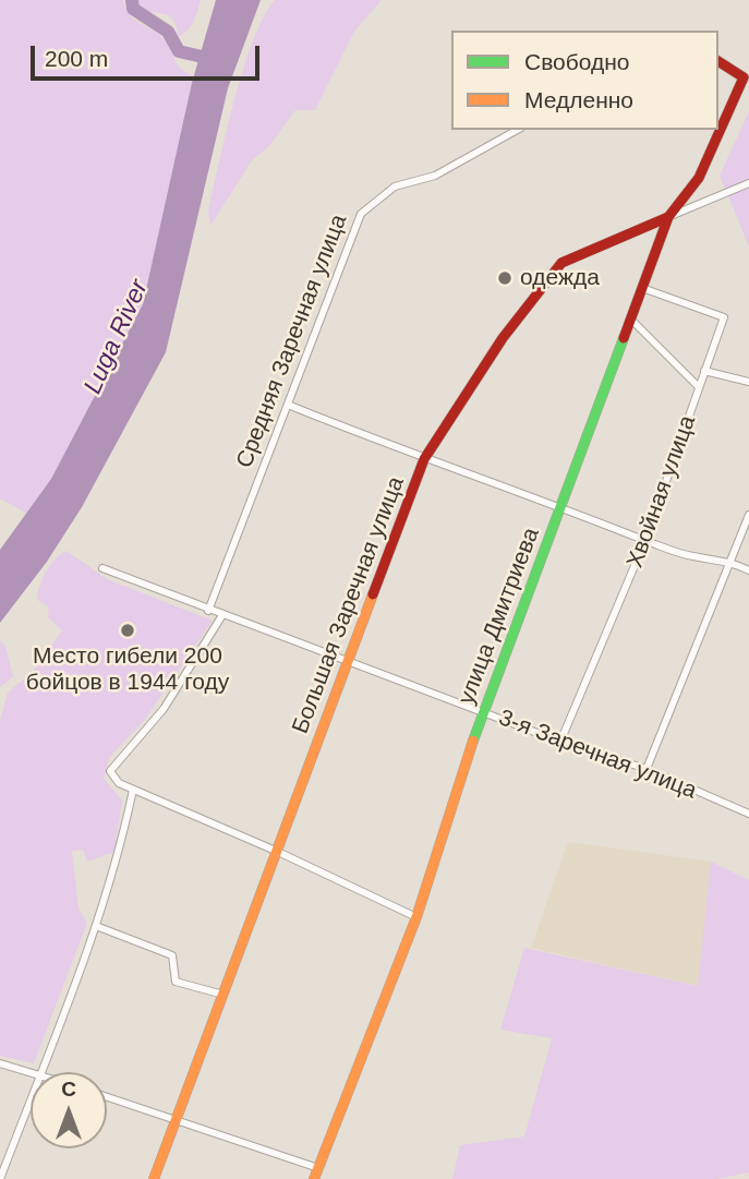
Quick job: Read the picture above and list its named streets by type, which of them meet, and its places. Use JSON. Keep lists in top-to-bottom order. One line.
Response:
{"streets":{"street":["Средняя Заречная улица","Хвойная улица","Большая Заречная улица","улица Дмитриева","3-я Заречная улица"]},"crossings":[["Средняя Заречная улица","3-я Заречная улица"],["Хвойная улица","улица Дмитриева"],["Хвойная улица","3-я Заречная улица"],["Большая Заречная улица","улица Дмитриева"],["Большая Заречная улица","3-я Заречная улица"],["улица Дмитриева","3-я Заречная улица"]],"water":["Luga River"],"places":["одежда","Место гибели 200 бойцов в 1944 году"],"legend":["Свободно","Медленно"],"scale_bar":"200 m","north":"top"}
